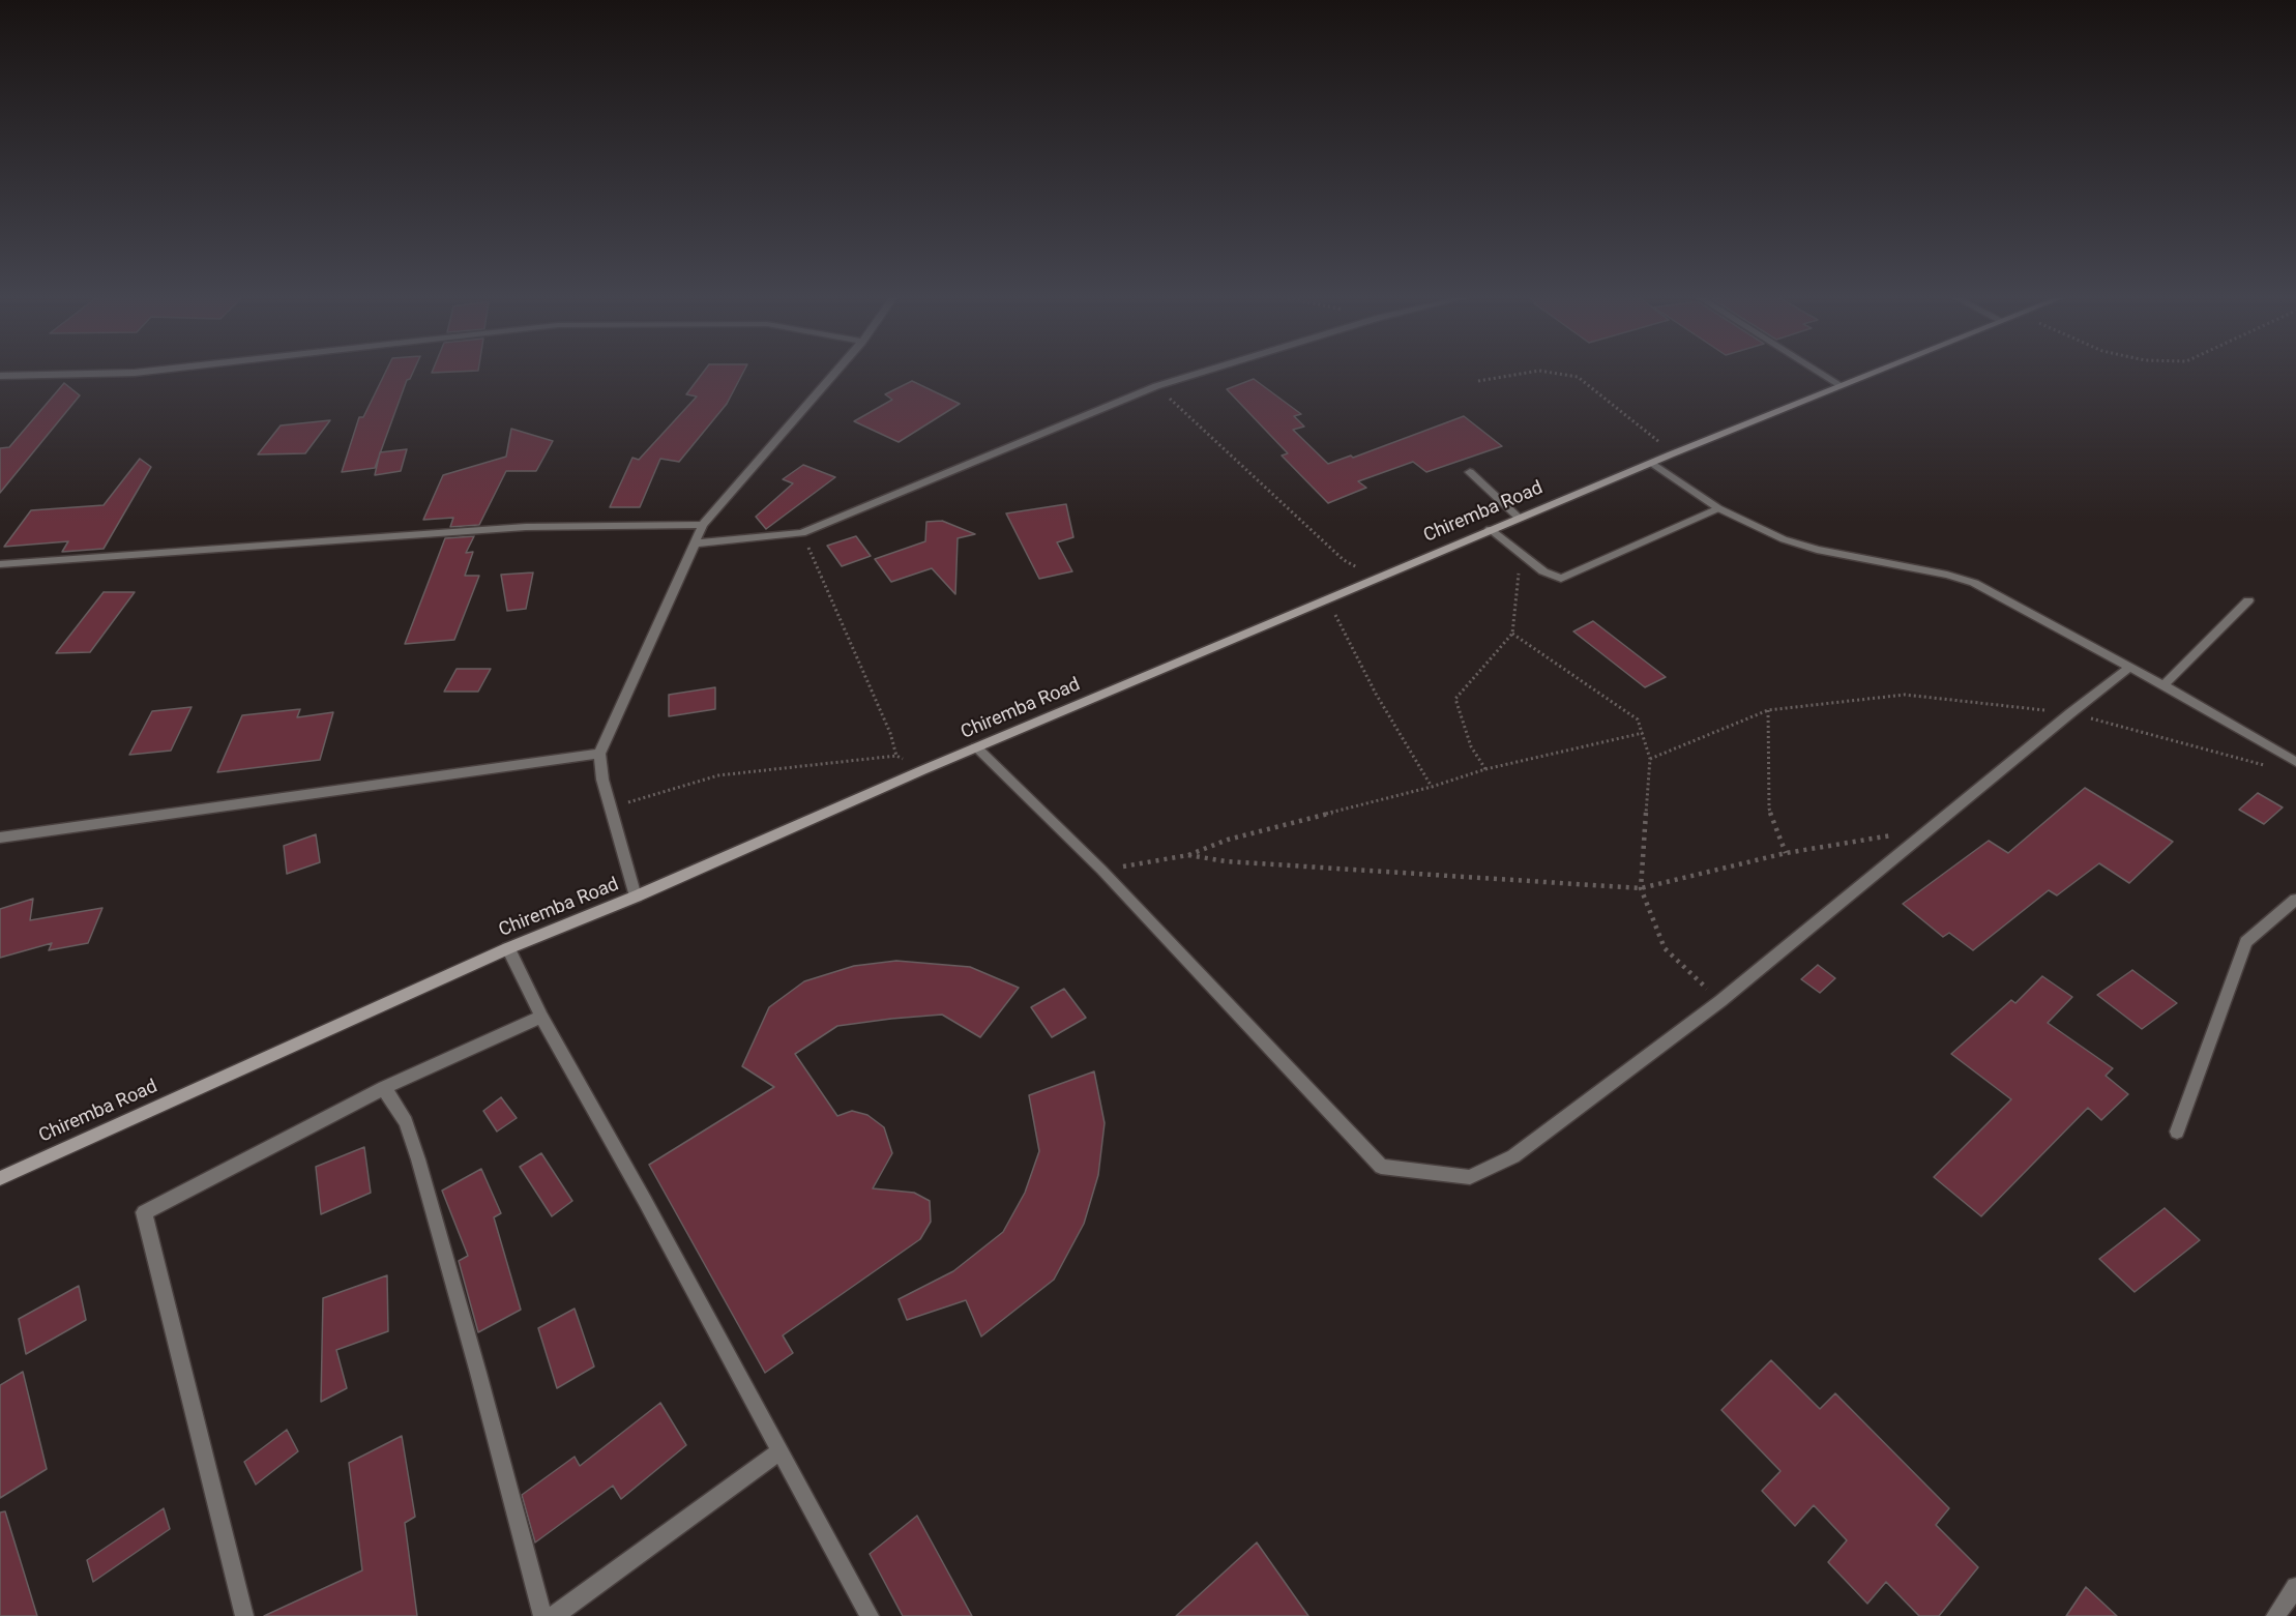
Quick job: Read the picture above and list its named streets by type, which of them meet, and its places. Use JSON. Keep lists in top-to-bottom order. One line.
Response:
{"streets":{"main road":["Chiremba Road"]}}
